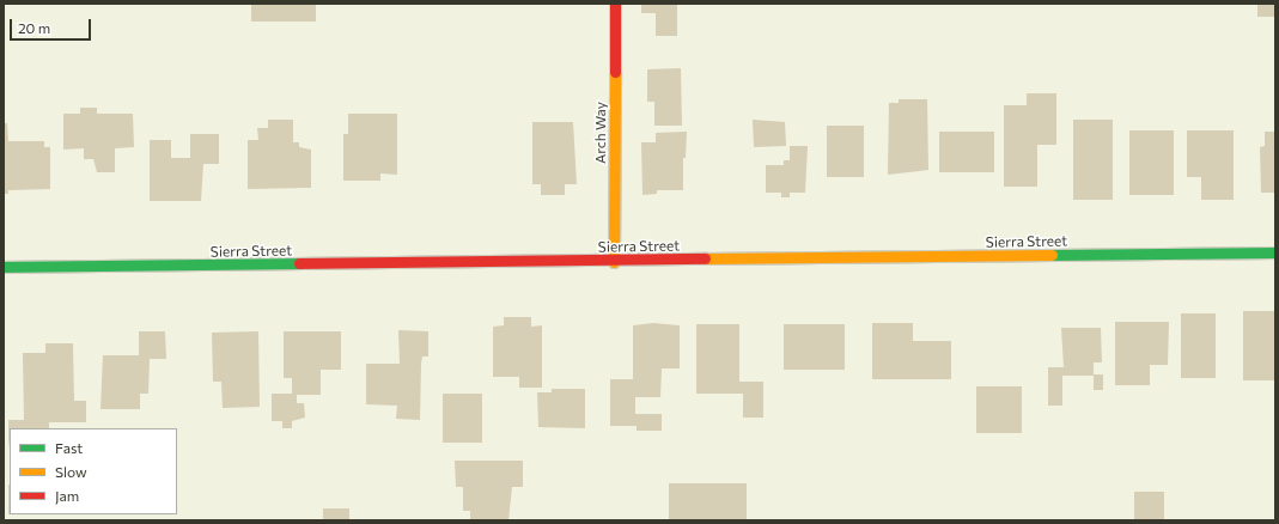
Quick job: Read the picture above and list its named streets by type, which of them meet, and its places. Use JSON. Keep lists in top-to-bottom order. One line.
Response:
{"streets":{"street":["Arch Way","Sierra Street"]},"crossings":[["Arch Way","Sierra Street"]],"legend":["Fast","Slow","Jam"],"scale_bar":"20 m"}
